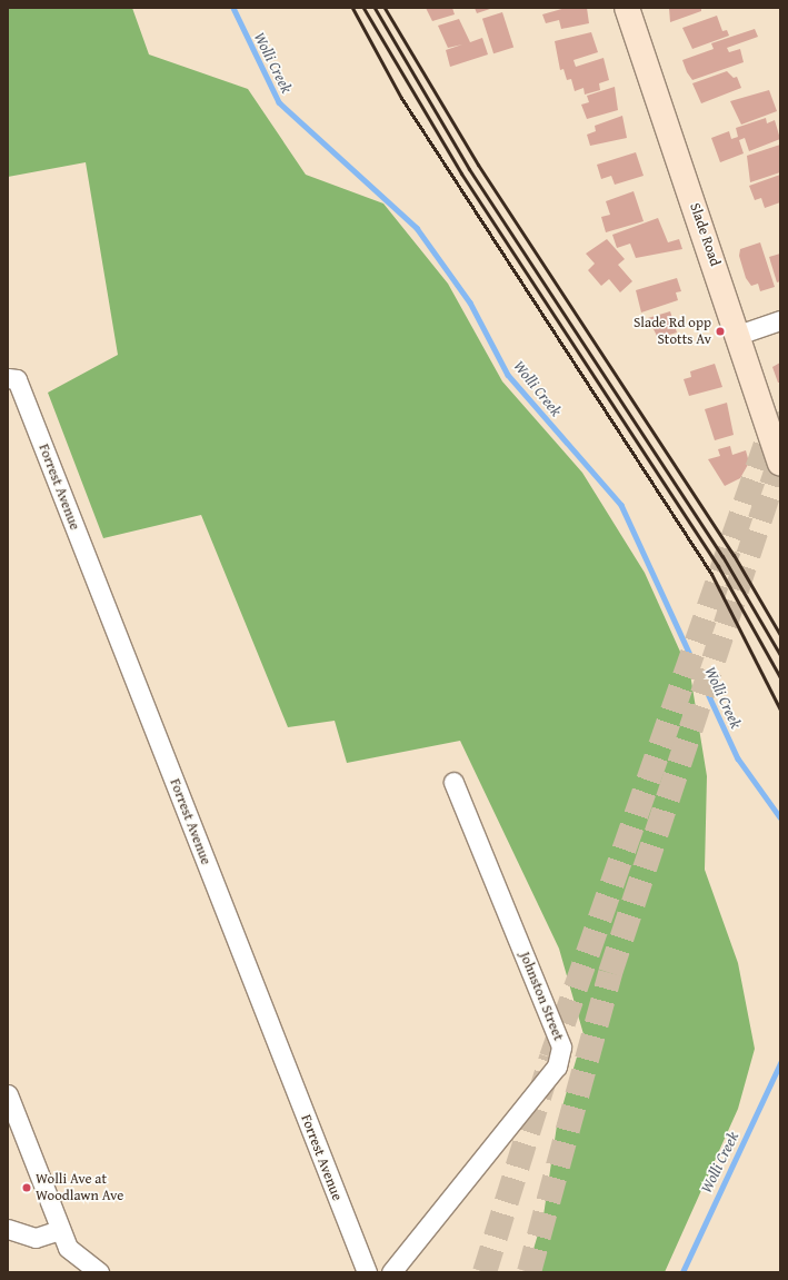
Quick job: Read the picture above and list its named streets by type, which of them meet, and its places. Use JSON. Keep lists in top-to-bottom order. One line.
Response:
{"streets":{"main road":["Slade Road"],"street":["Forrest Avenue","Johnston Street"]},"water":["Wolli Creek"],"places":["Slade Rd opp Stotts Av","Wolli Ave at Woodlawn Ave"]}
